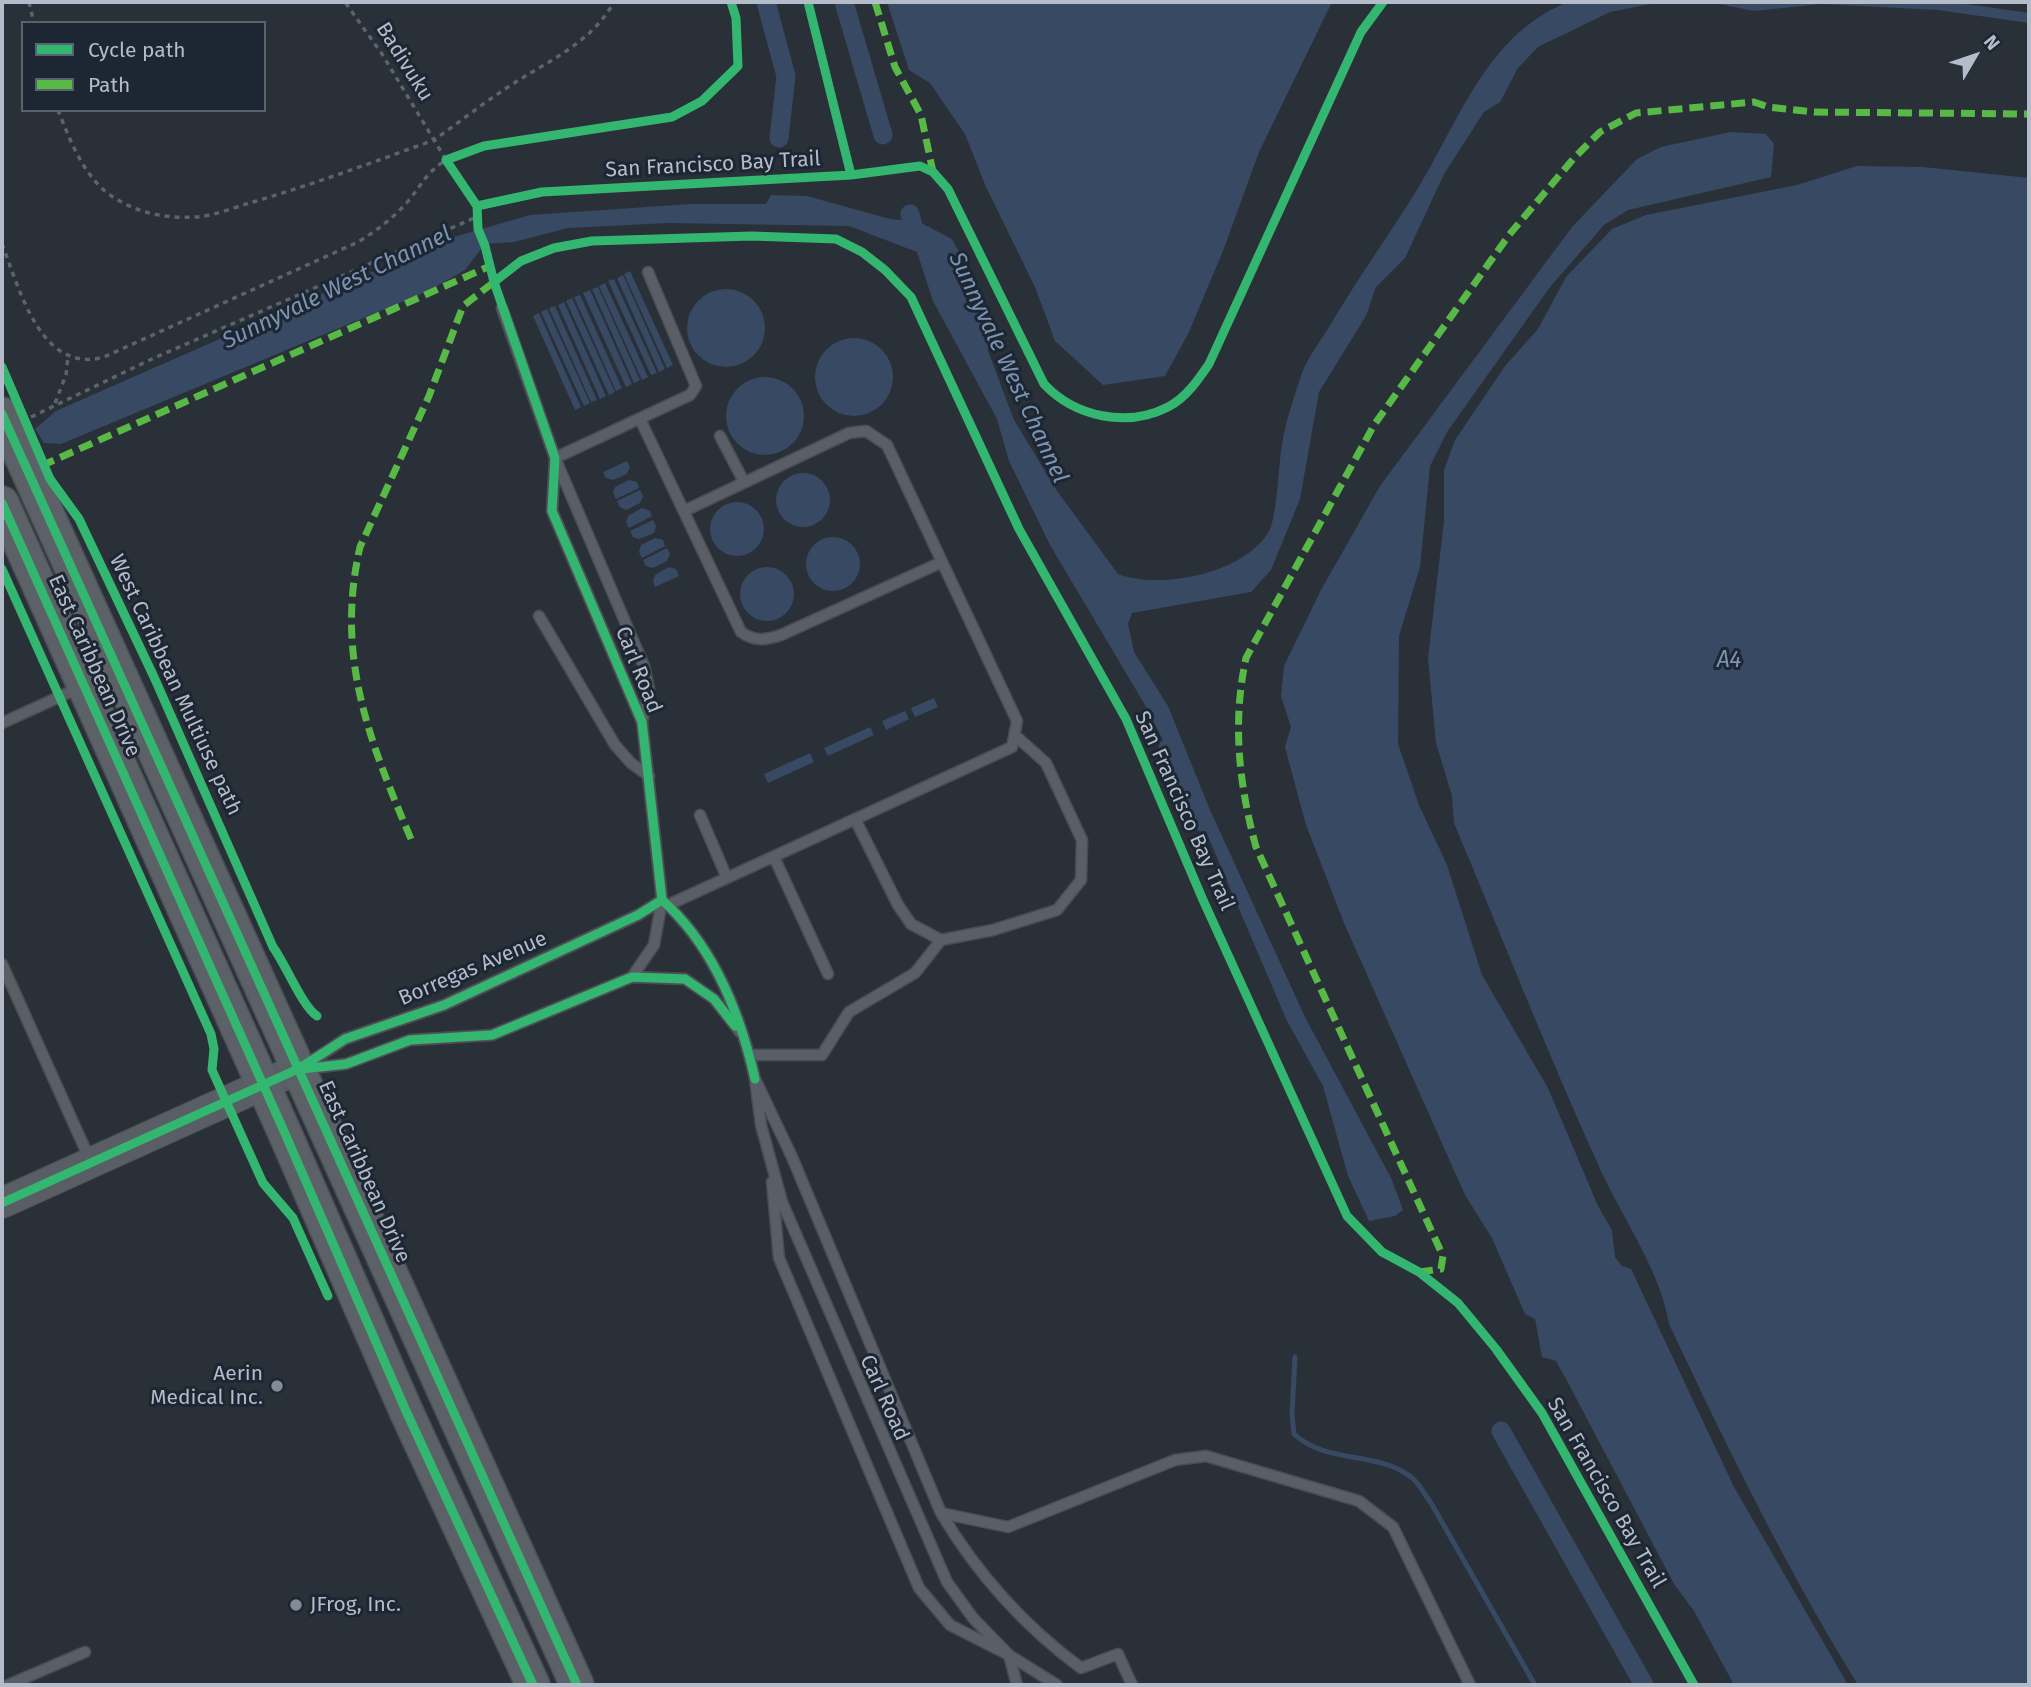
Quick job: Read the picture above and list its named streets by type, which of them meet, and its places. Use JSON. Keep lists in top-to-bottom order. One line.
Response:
{"streets":{"main road":["East Caribbean Drive"],"street":["Borregas Avenue"],"lane":["Carl Road"],"path":["Badivuku"],"cycle path":["San Francisco Bay Trail","West Caribbean Multiuse path"]},"crossings":[["East Caribbean Drive","Borregas Avenue"],["Carl Road","Borregas Avenue"]],"water":["Sunnyvale West Channel","A4"],"places":["Aerin Medical Inc.","JFrog, Inc."],"legend":["Cycle path","Path"],"north":"top right"}
